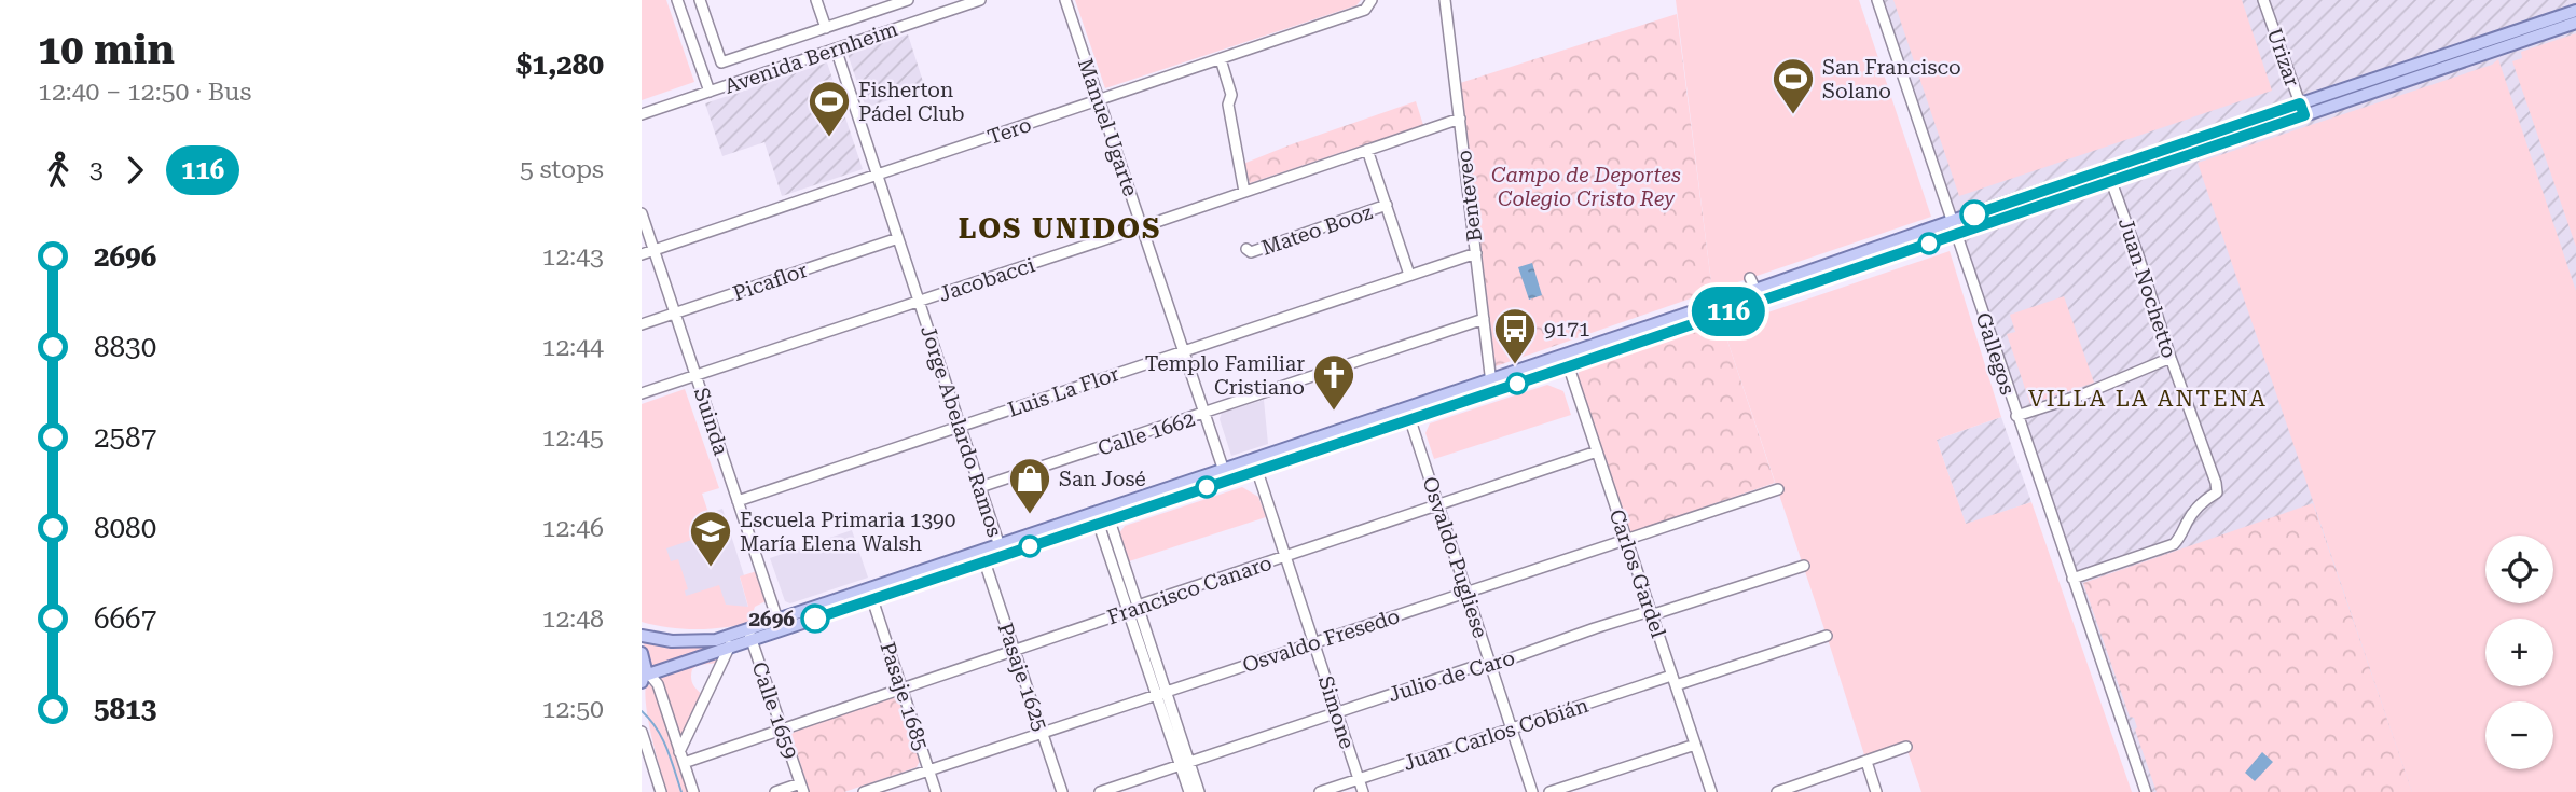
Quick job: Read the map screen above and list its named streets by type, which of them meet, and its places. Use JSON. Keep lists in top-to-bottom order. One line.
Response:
{"streets":{"street":["Avenida Bernheim","Urizar","Manuel Ugarte","Tero","Benteveo","Mateo Booz","Jacobacci","Picaflor","Juan Nochetto","Gallegos","Luis La Flor","Suinda","Jorge Abelardo Ramos","Calle 1662","Osvaldo Pugliese","Carlos Gardel","Francisco Canaro","Osvaldo Fresedo","Julio de Caro","Pasaje 1625","Pasaje 1685","Calle 1659","Simone","Juan Carlos Cobián"]},"crossings":[["Avenida Bernheim","Jorge Abelardo Ramos"],["Manuel Ugarte","Tero"],["Manuel Ugarte","Jacobacci"],["Manuel Ugarte","Luis La Flor"],["Manuel Ugarte","Calle 1662"],["Tero","Suinda"],["Tero","Jorge Abelardo Ramos"],["Benteveo","Jacobacci"],["Benteveo","Luis La Flor"],["Benteveo","Calle 1662"],["Jacobacci","Suinda"],["Jacobacci","Jorge Abelardo Ramos"],["Picaflor","Suinda"],["Picaflor","Jorge Abelardo Ramos"],["Juan Nochetto","Gallegos"],["Luis La Flor","Suinda"],["Luis La Flor","Jorge Abelardo Ramos"],["Jorge Abelardo Ramos","Calle 1662"],["Osvaldo Pugliese","Francisco Canaro"],["Osvaldo Pugliese","Osvaldo Fresedo"],["Osvaldo Pugliese","Julio de Caro"],["Osvaldo Pugliese","Juan Carlos Cobián"],["Carlos Gardel","Francisco Canaro"],["Carlos Gardel","Osvaldo Fresedo"],["Carlos Gardel","Julio de Caro"],["Carlos Gardel","Juan Carlos Cobián"],["Francisco Canaro","Pasaje 1625"],["Francisco Canaro","Pasaje 1685"],["Francisco Canaro","Calle 1659"],["Francisco Canaro","Simone"],["Osvaldo Fresedo","Pasaje 1625"],["Osvaldo Fresedo","Pasaje 1685"],["Osvaldo Fresedo","Simone"],["Julio de Caro","Simone"],["Simone","Juan Carlos Cobián"]],"districts":["LOS UNIDOS","VILLA LA ANTENA"],"parks":["Campo de Deportes Colegio Cristo Rey"],"places":{"sports":["San Francisco Solano","Fisherton Pádel Club"],"bus stop":["9171"],"church":["Templo Familiar Cristiano"],"shop":["San José"],"school or university":["Escuela Primaria 1390 María Elena Walsh"],"other":["2696"]},"lines":["bus line 116"],"page":{"heading":["10 min","12:40 – 12:50 · Bus","$1,280"],"on_map":"116","legs":["3","116","5 stops"],"list":[{"name":"2696","value":"12:43"},{"name":"8830","value":"12:44"},{"name":"2587","value":"12:45"},{"name":"8080","value":"12:46"},{"name":"6667","value":"12:48"},{"name":"5813","value":"12:50"}],"map_buttons":["+","−"]}}
